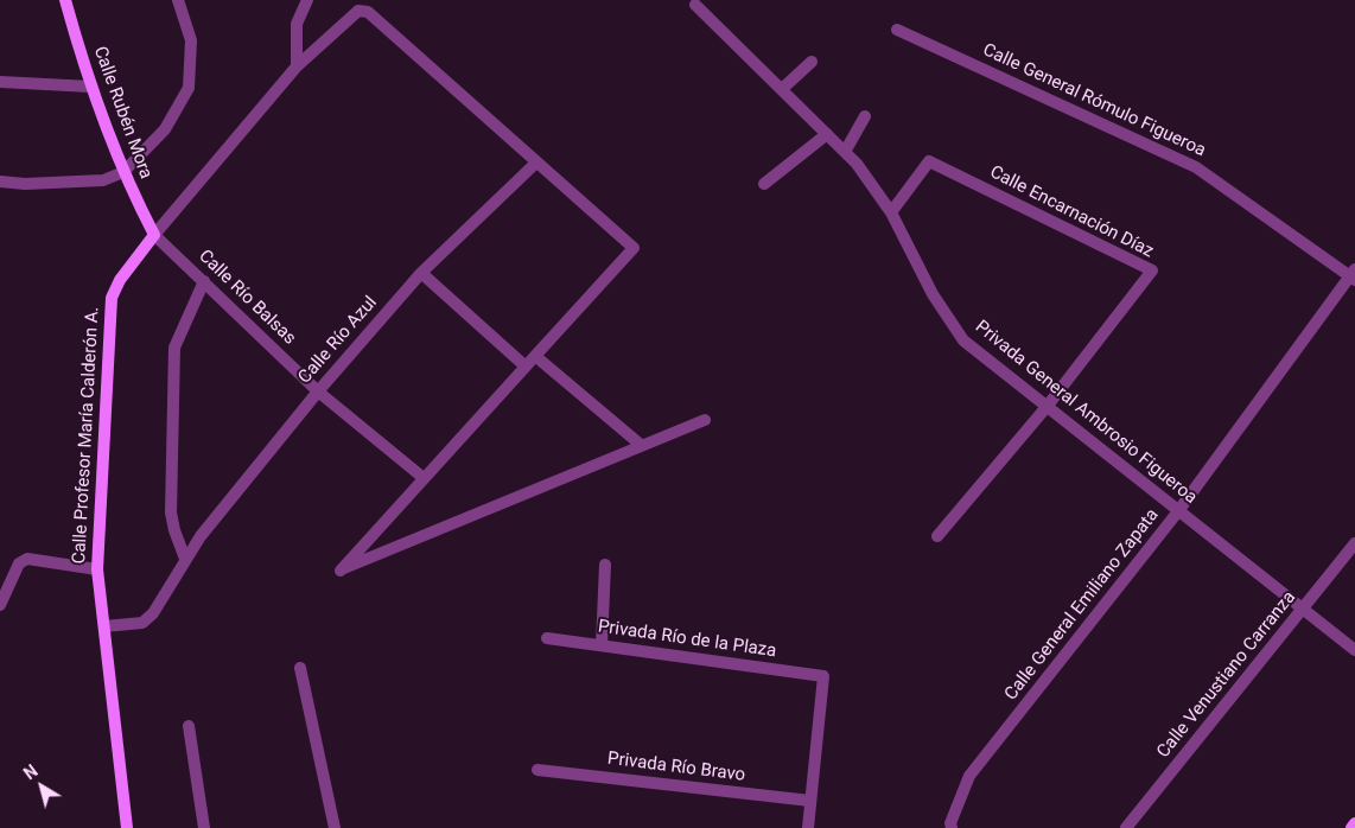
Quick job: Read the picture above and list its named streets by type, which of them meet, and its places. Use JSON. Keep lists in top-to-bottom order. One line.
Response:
{"streets":{"street":["Calle General Rómulo Figueroa","Calle Rubén Mora","Calle Encarnación Díaz","Calle Río Balsas","Calle Río Azul","Privada General Ambrosio Figueroa","Calle Profesor María Calderón A.","Calle General Emiliano Zapata","Privada Río de la Plaza","Calle Venustiano Carranza","Privada Río Bravo"]},"crossings":[["Calle General Rómulo Figueroa","Calle General Emiliano Zapata"],["Calle Rubén Mora","Calle Río Balsas"],["Calle Rubén Mora","Calle Profesor María Calderón A."],["Calle Encarnación Díaz","Privada General Ambrosio Figueroa"],["Calle Río Balsas","Calle Río Azul"],["Calle Río Balsas","Calle Profesor María Calderón A."],["Calle Río Azul","Calle Profesor María Calderón A."],["Privada General Ambrosio Figueroa","Calle General Emiliano Zapata"],["Privada General Ambrosio Figueroa","Calle Venustiano Carranza"],["Privada Río de la Plaza","Privada Río Bravo"]],"north":"top left"}
